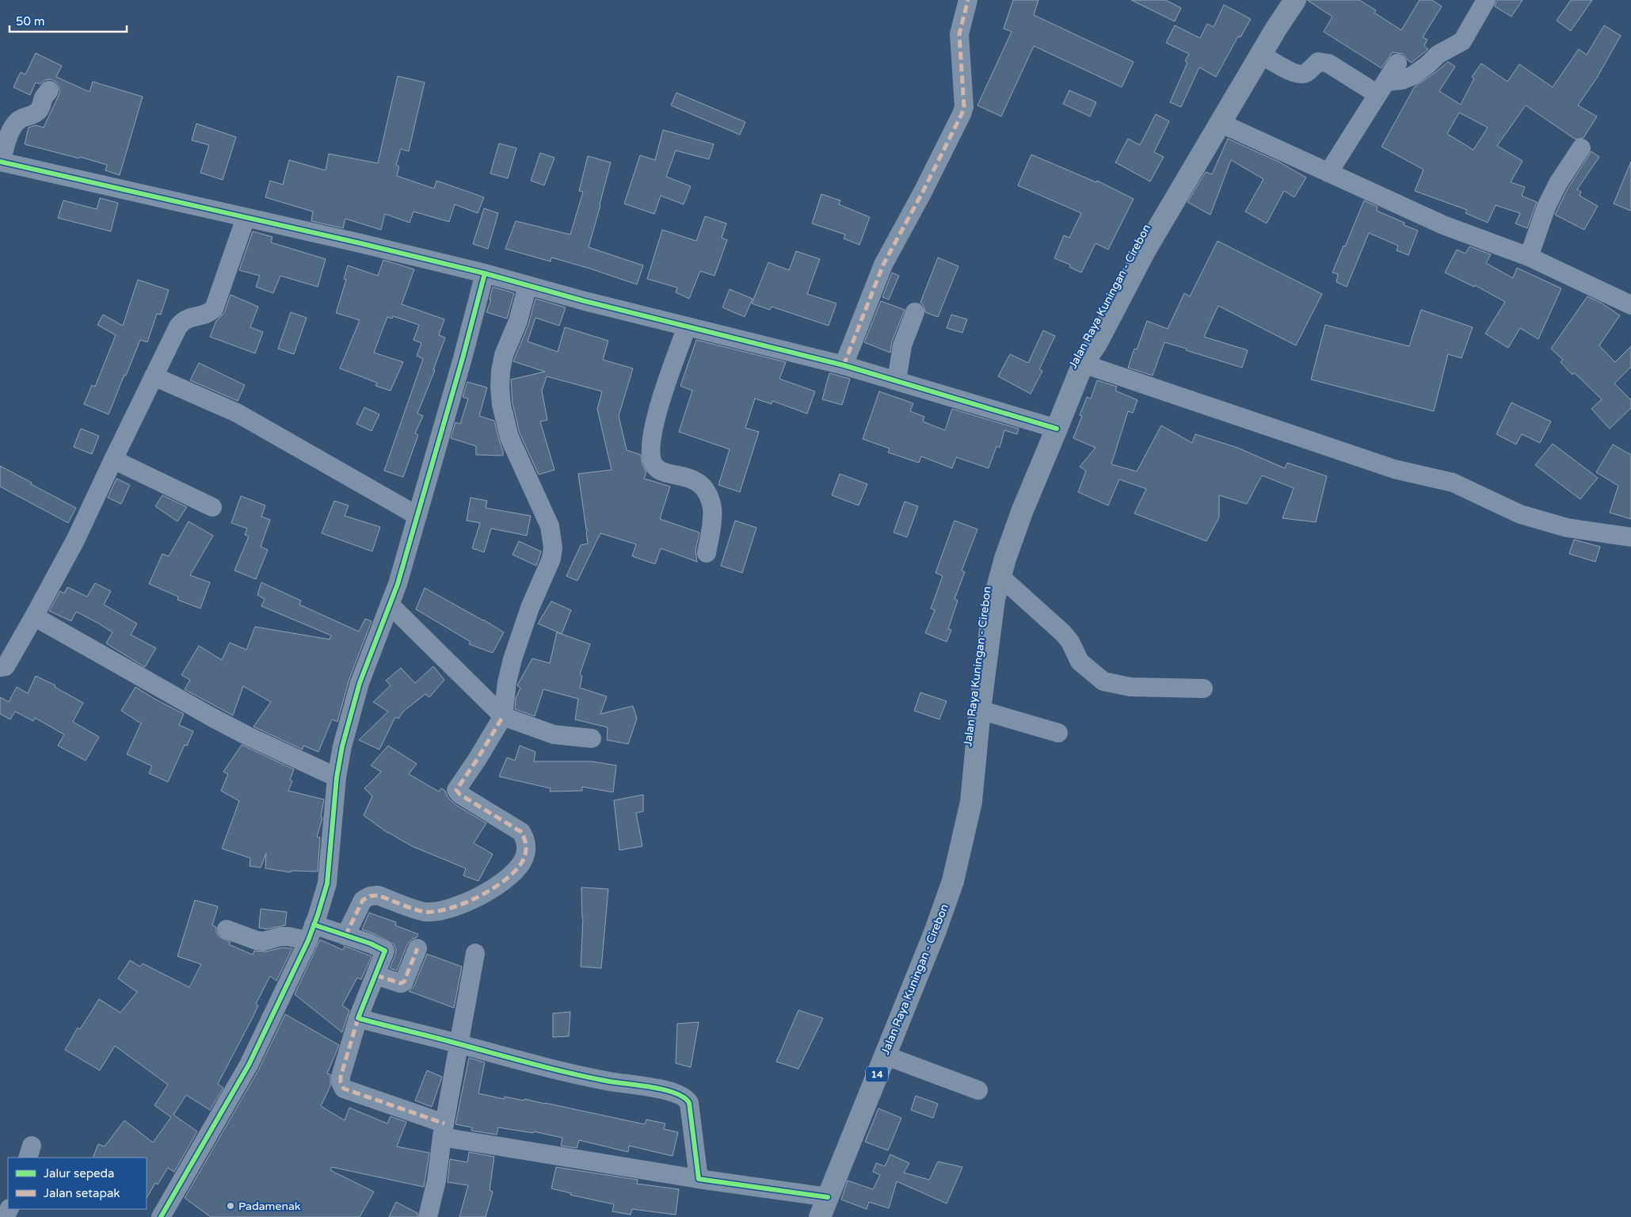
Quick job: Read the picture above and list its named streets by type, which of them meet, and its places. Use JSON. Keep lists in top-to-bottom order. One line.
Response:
{"streets":{"highway":["Jalan Raya Kuningan - Cirebon","14"]},"places":["Padamenak"],"legend":["Jalur sepeda","Jalan setapak"],"scale_bar":"50 m"}
